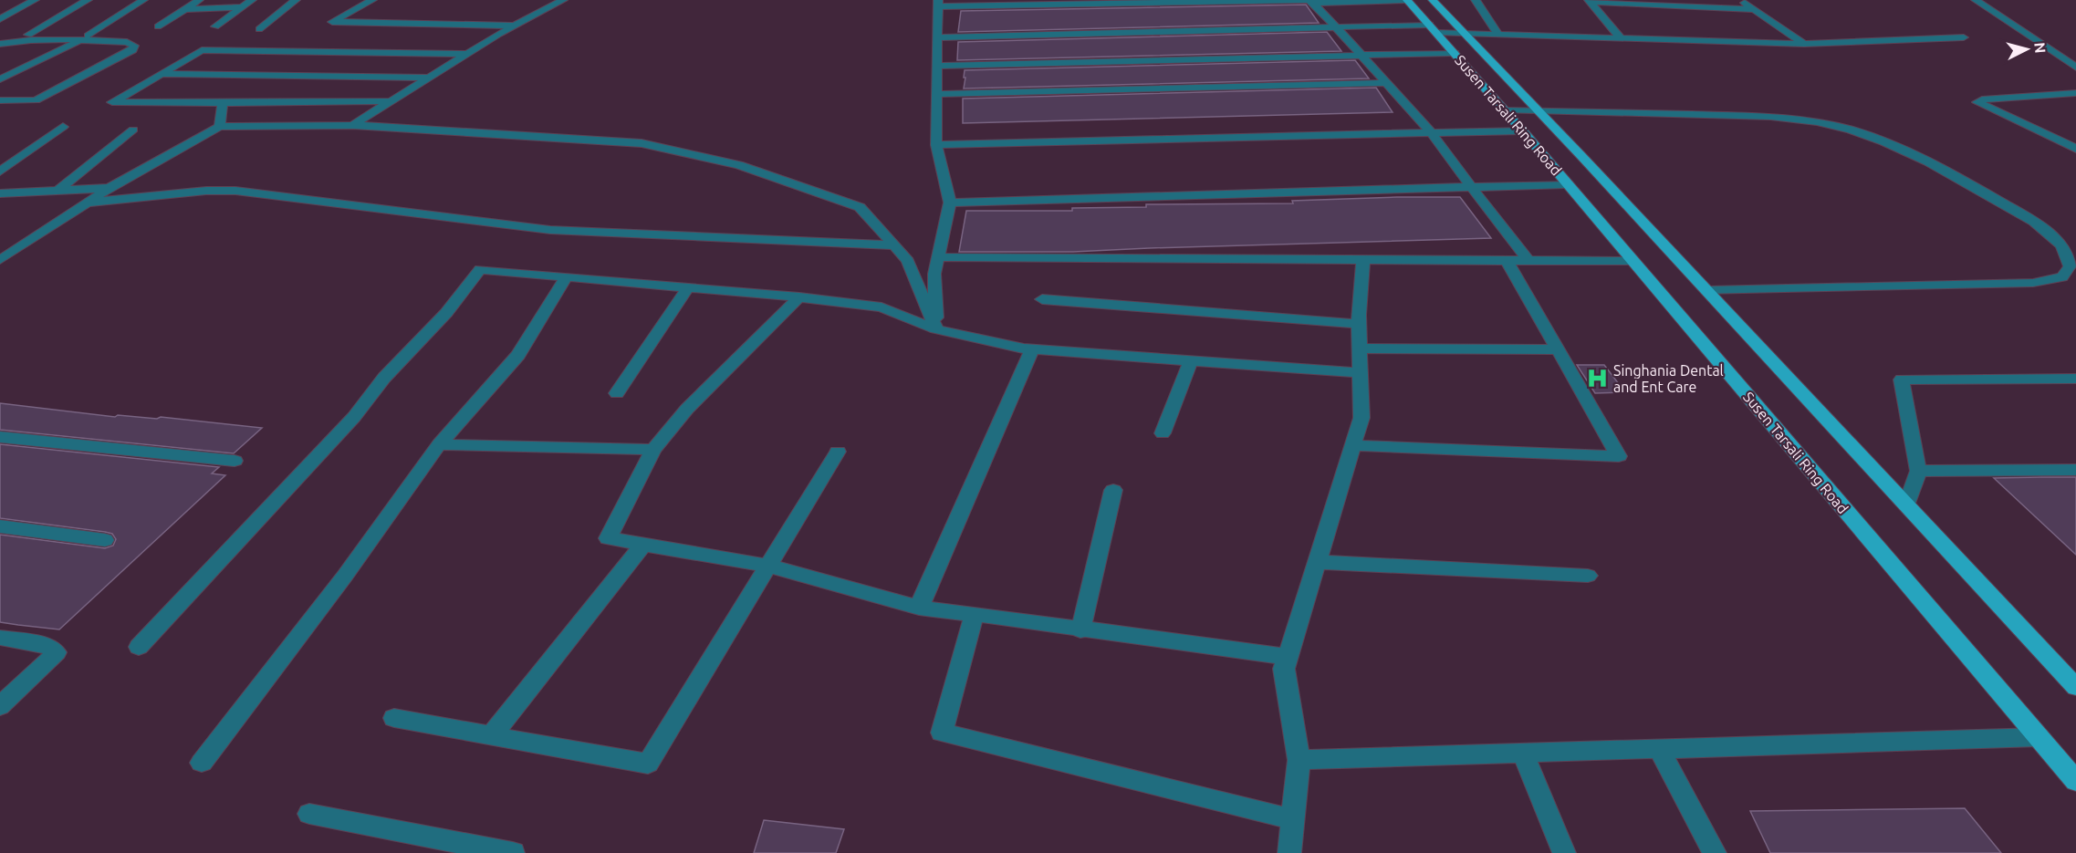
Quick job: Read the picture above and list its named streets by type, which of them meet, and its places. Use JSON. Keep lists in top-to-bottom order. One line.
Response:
{"streets":{"main road":["Susen Tarsali Ring Road"]},"places":{"hospital":["Singhania Dental and Ent Care"]},"north":"right"}
